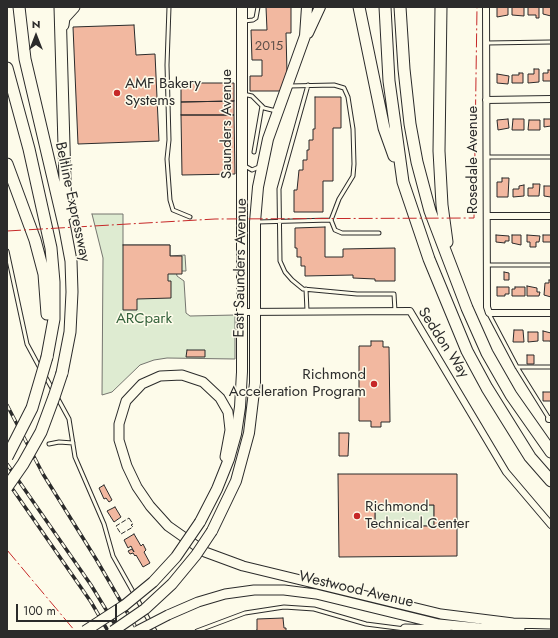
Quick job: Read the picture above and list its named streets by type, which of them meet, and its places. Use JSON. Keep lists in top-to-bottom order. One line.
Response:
{"streets":{"highway":["Beltline Expressway"],"main road":["Saunders Avenue","East Saunders Avenue","Westwood Avenue"],"street":["Rosedale Avenue","Seddon Way"]},"crossings":[["Saunders Avenue","Seddon Way"],["Saunders Avenue","Westwood Avenue"],["East Saunders Avenue","Seddon Way"]],"parks":["ARCpark"],"places":["AMF Bakery Systems","Richmond Acceleration Program","Richmond Technical Center"],"house_numbers":["2015"],"scale_bar":"100 m","north":"top"}
